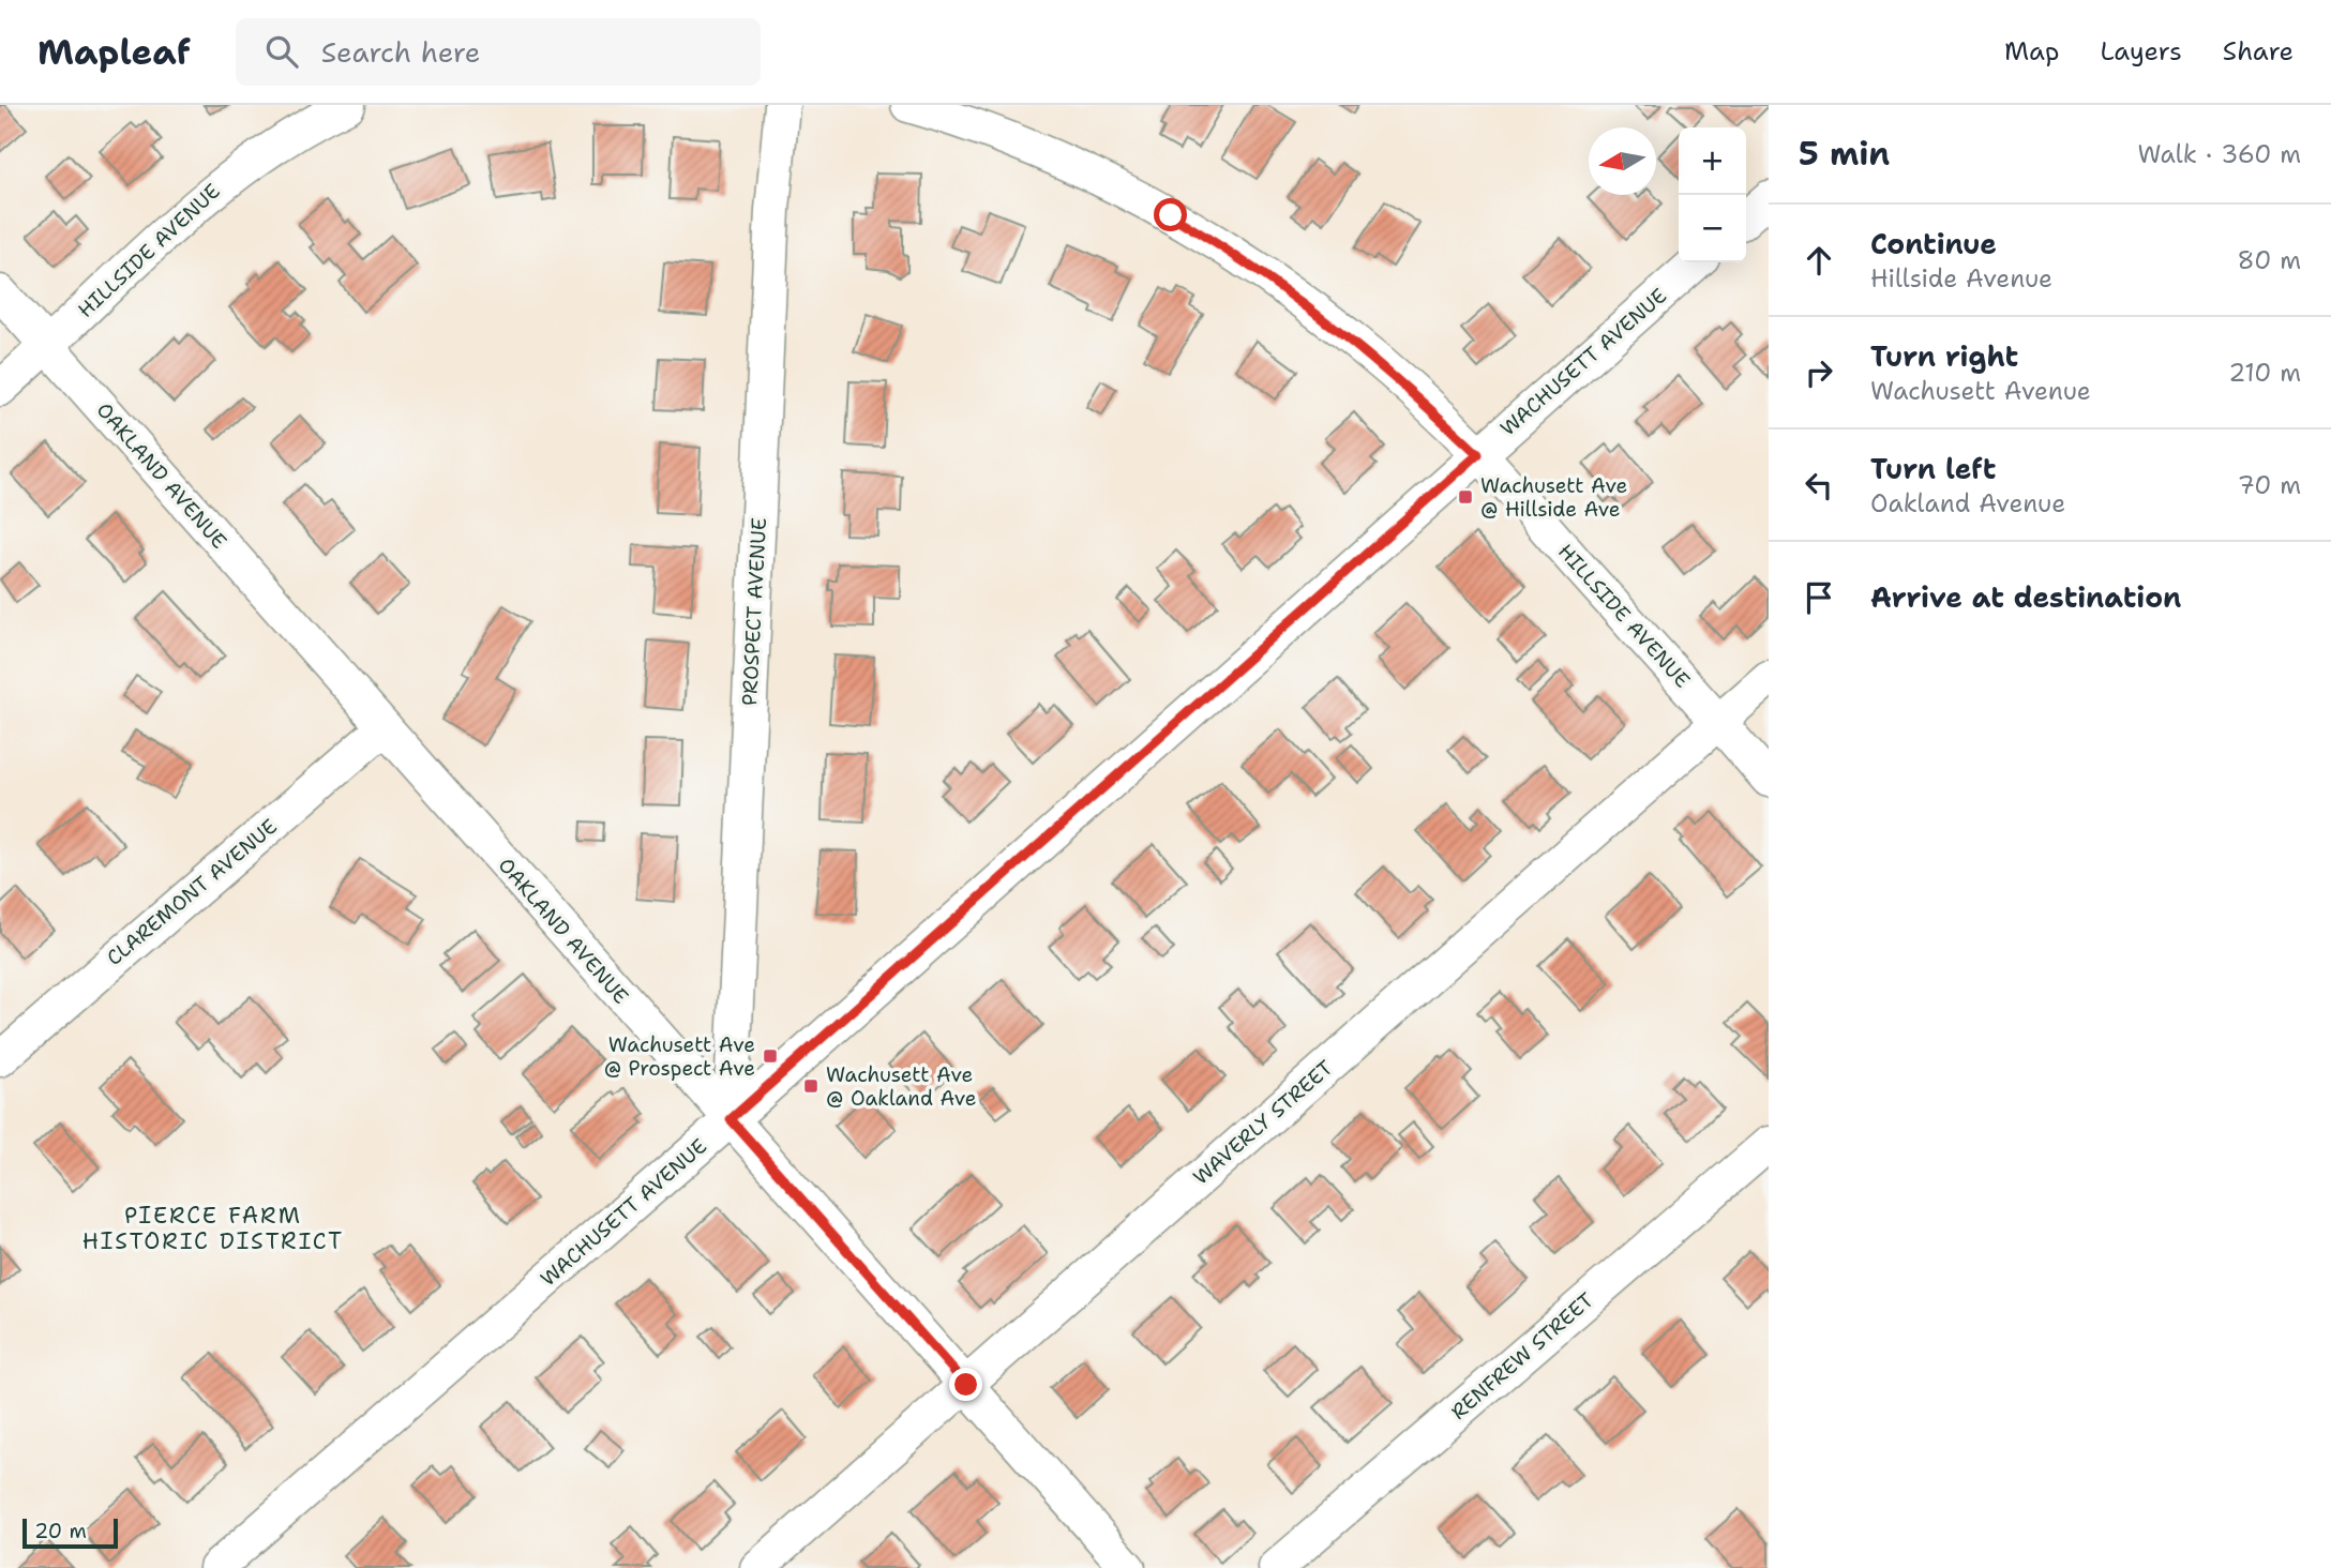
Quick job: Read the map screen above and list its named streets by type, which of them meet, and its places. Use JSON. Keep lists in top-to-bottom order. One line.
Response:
{"streets":{"street":["HILLSIDE AVENUE","WACHUSETT AVENUE","OAKLAND AVENUE","PROSPECT AVENUE","CLAREMONT AVENUE","WAVERLY STREET","RENFREW STREET"]},"crossings":[["HILLSIDE AVENUE","WACHUSETT AVENUE"],["HILLSIDE AVENUE","OAKLAND AVENUE"],["HILLSIDE AVENUE","WAVERLY STREET"],["WACHUSETT AVENUE","OAKLAND AVENUE"],["WACHUSETT AVENUE","PROSPECT AVENUE"],["OAKLAND AVENUE","PROSPECT AVENUE"],["OAKLAND AVENUE","CLAREMONT AVENUE"],["OAKLAND AVENUE","WAVERLY STREET"]],"districts":["PIERCE FARM HISTORIC DISTRICT"],"places":{"transit":["Wachusett Ave @ Hillside Ave","Wachusett Ave @ Prospect Ave","Wachusett Ave @ Oakland Ave"]},"scale_bar":"20 m","north":"left","page":{"header":"Mapleaf","search":"Search here","nav":["Map","Layers","Share"],"heading":["5 min","Walk · 360 m"],"map_buttons":["+","−"],"list":[["Continue","Hillside Avenue","80 m"],["Turn right","Wachusett Avenue","210 m"],["Turn left","Oakland Avenue","70 m"],"Arrive at destination"],"scale":"20 m"}}
